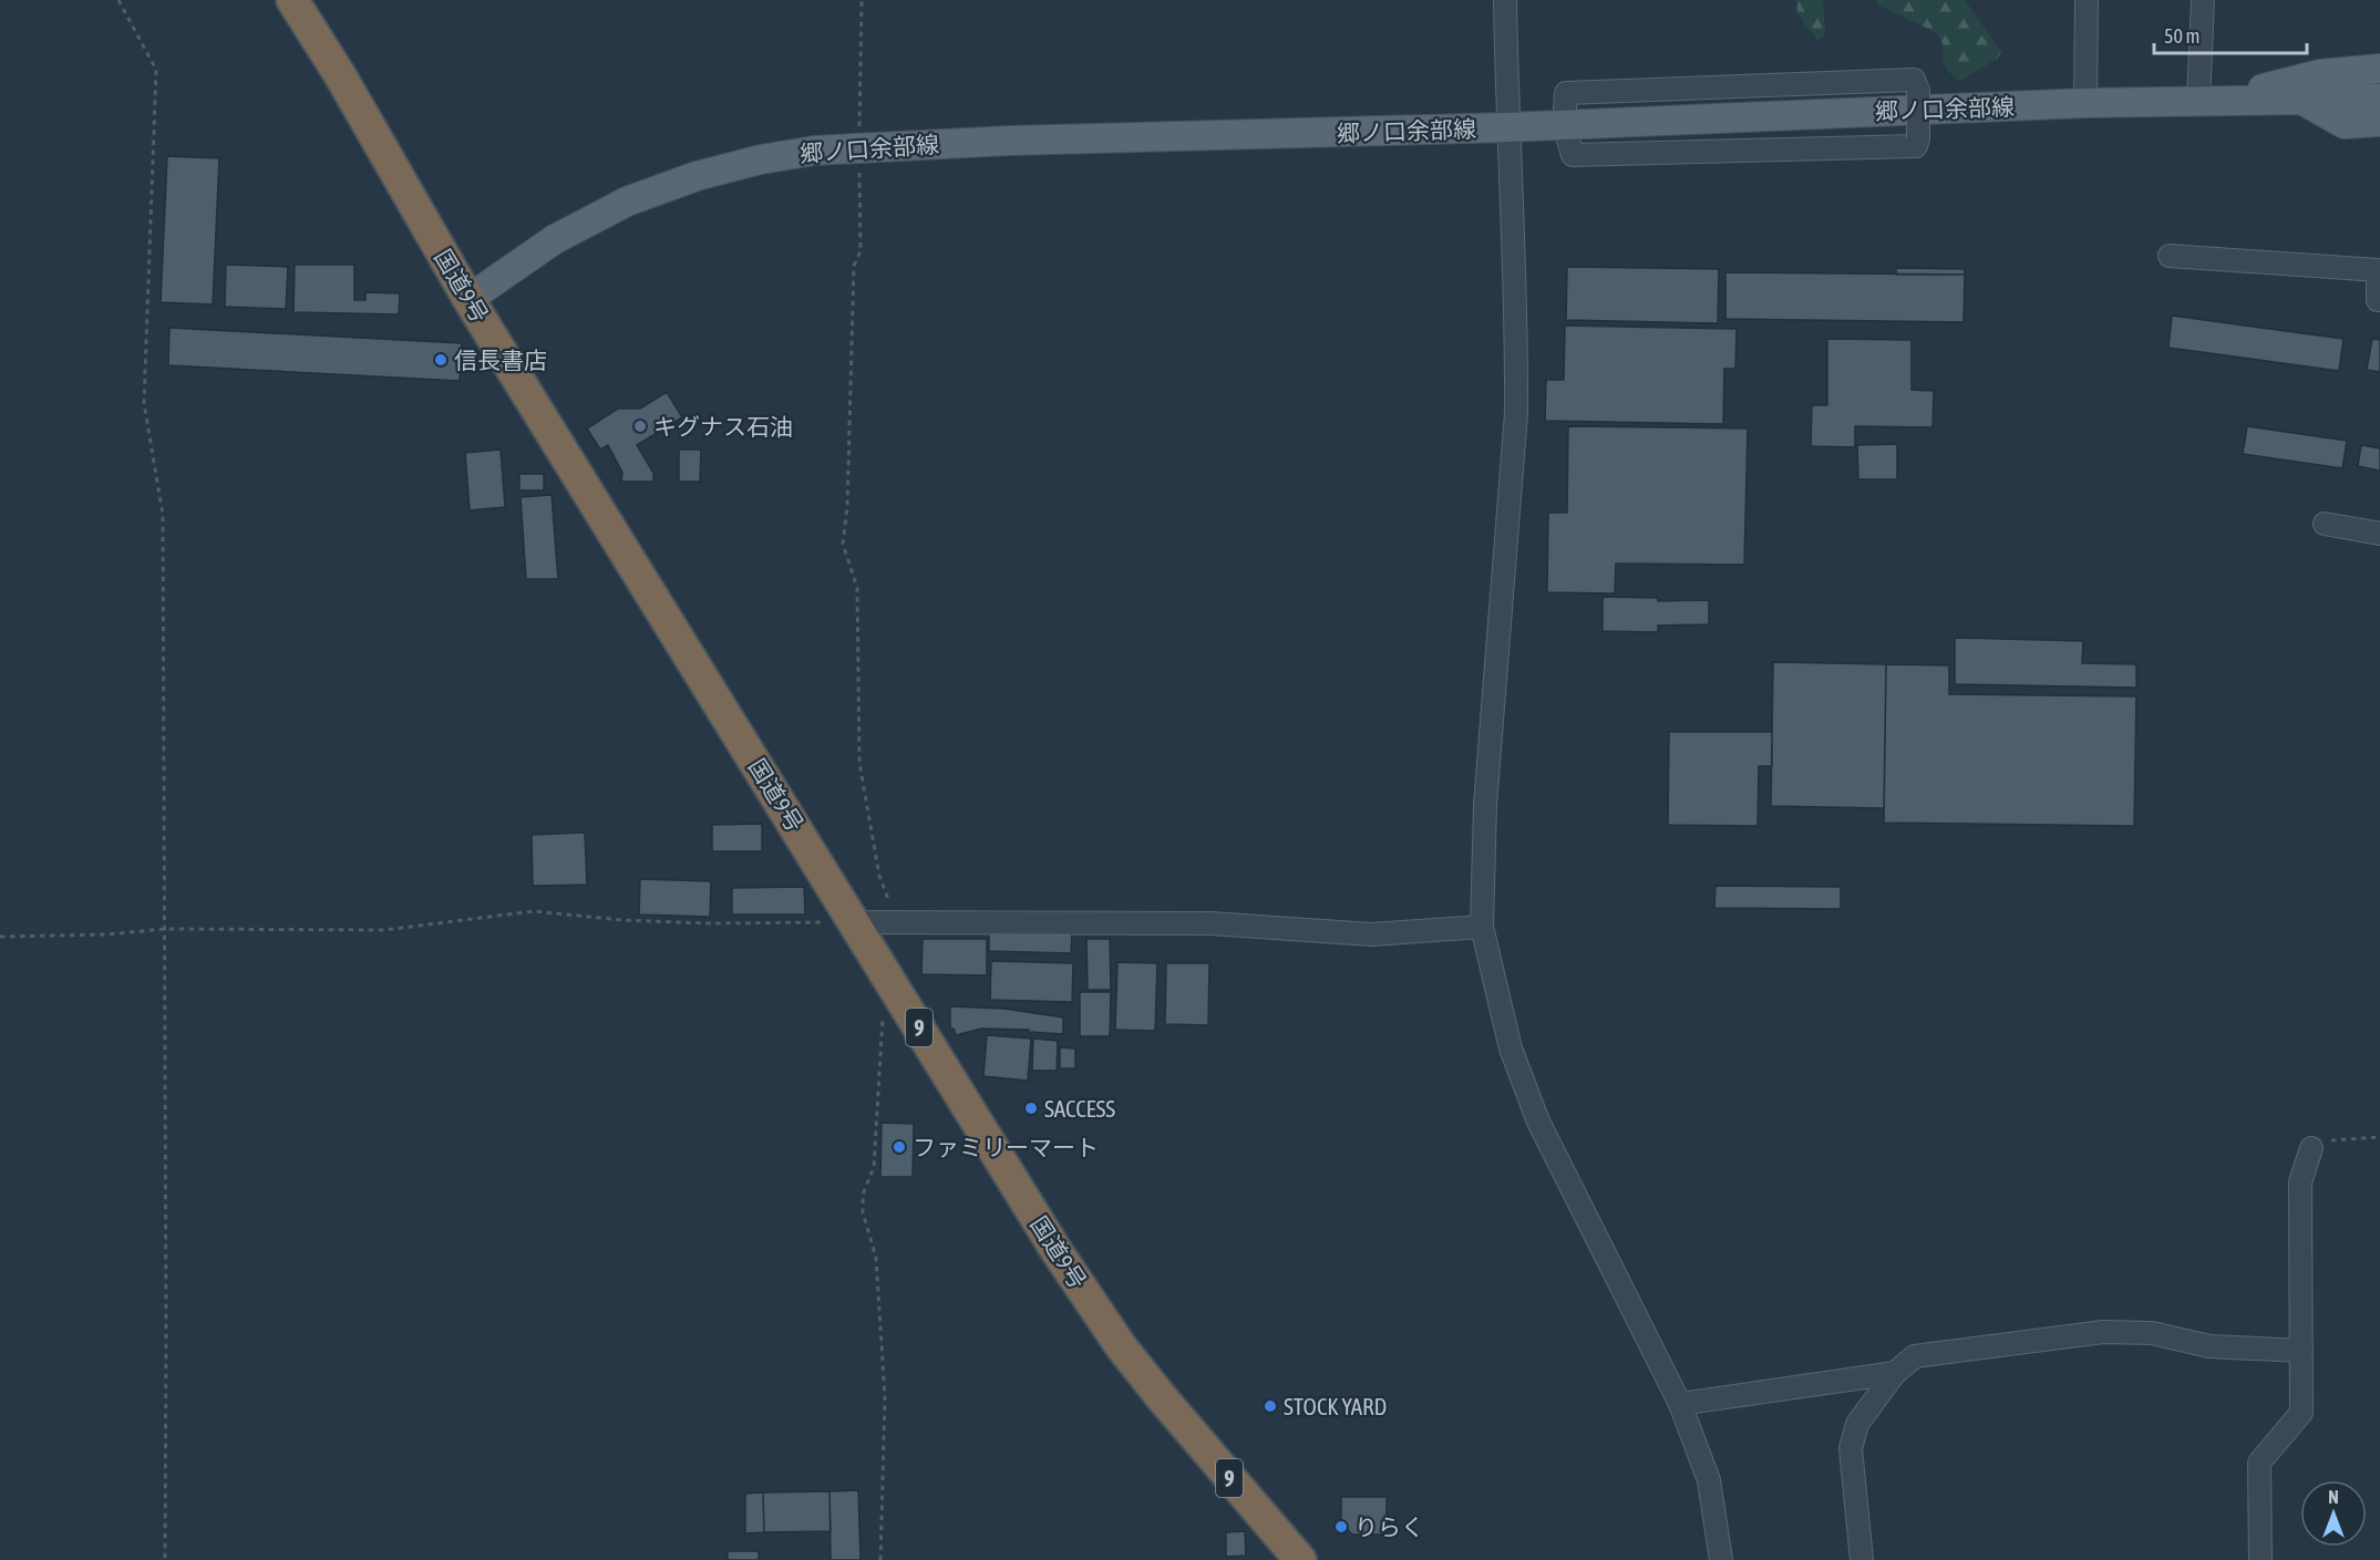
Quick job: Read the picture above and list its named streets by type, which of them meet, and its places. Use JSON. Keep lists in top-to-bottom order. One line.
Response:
{"streets":{"highway":["国道9号","9"],"main road":["郷ノ口余部線"]},"crossings":[["郷ノ口余部線","国道9号"]],"places":["信長書店","キグナス石油","SACCESS","ファミリーマート","STOCK YARD","りらく"],"scale_bar":"50 m","north":"top"}
